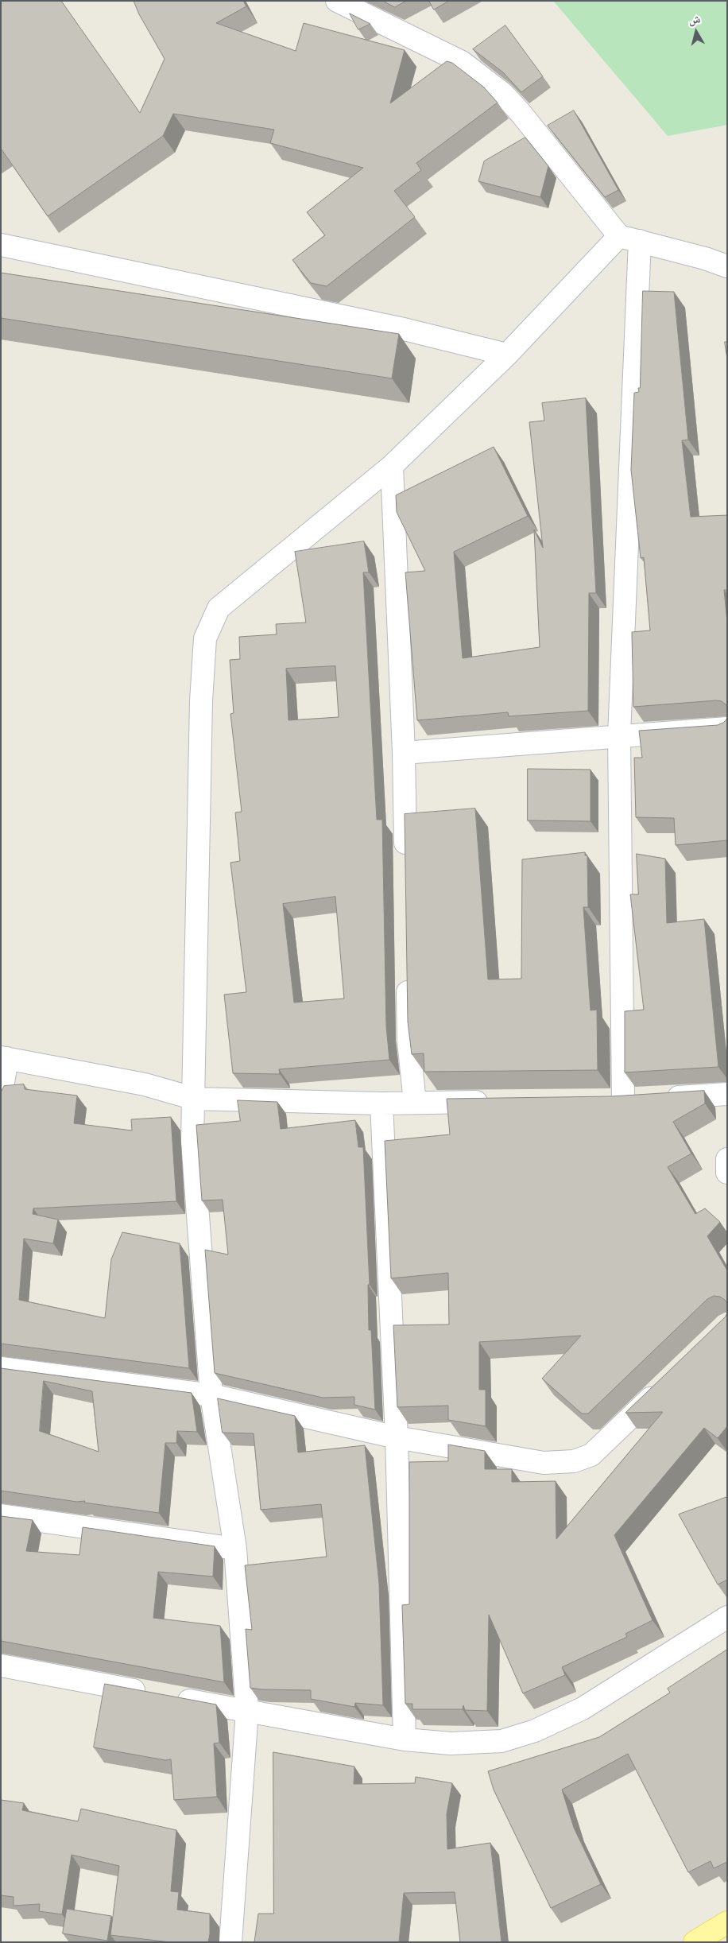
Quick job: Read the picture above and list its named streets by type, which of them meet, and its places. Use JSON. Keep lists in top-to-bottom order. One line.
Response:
{"north":"top"}
